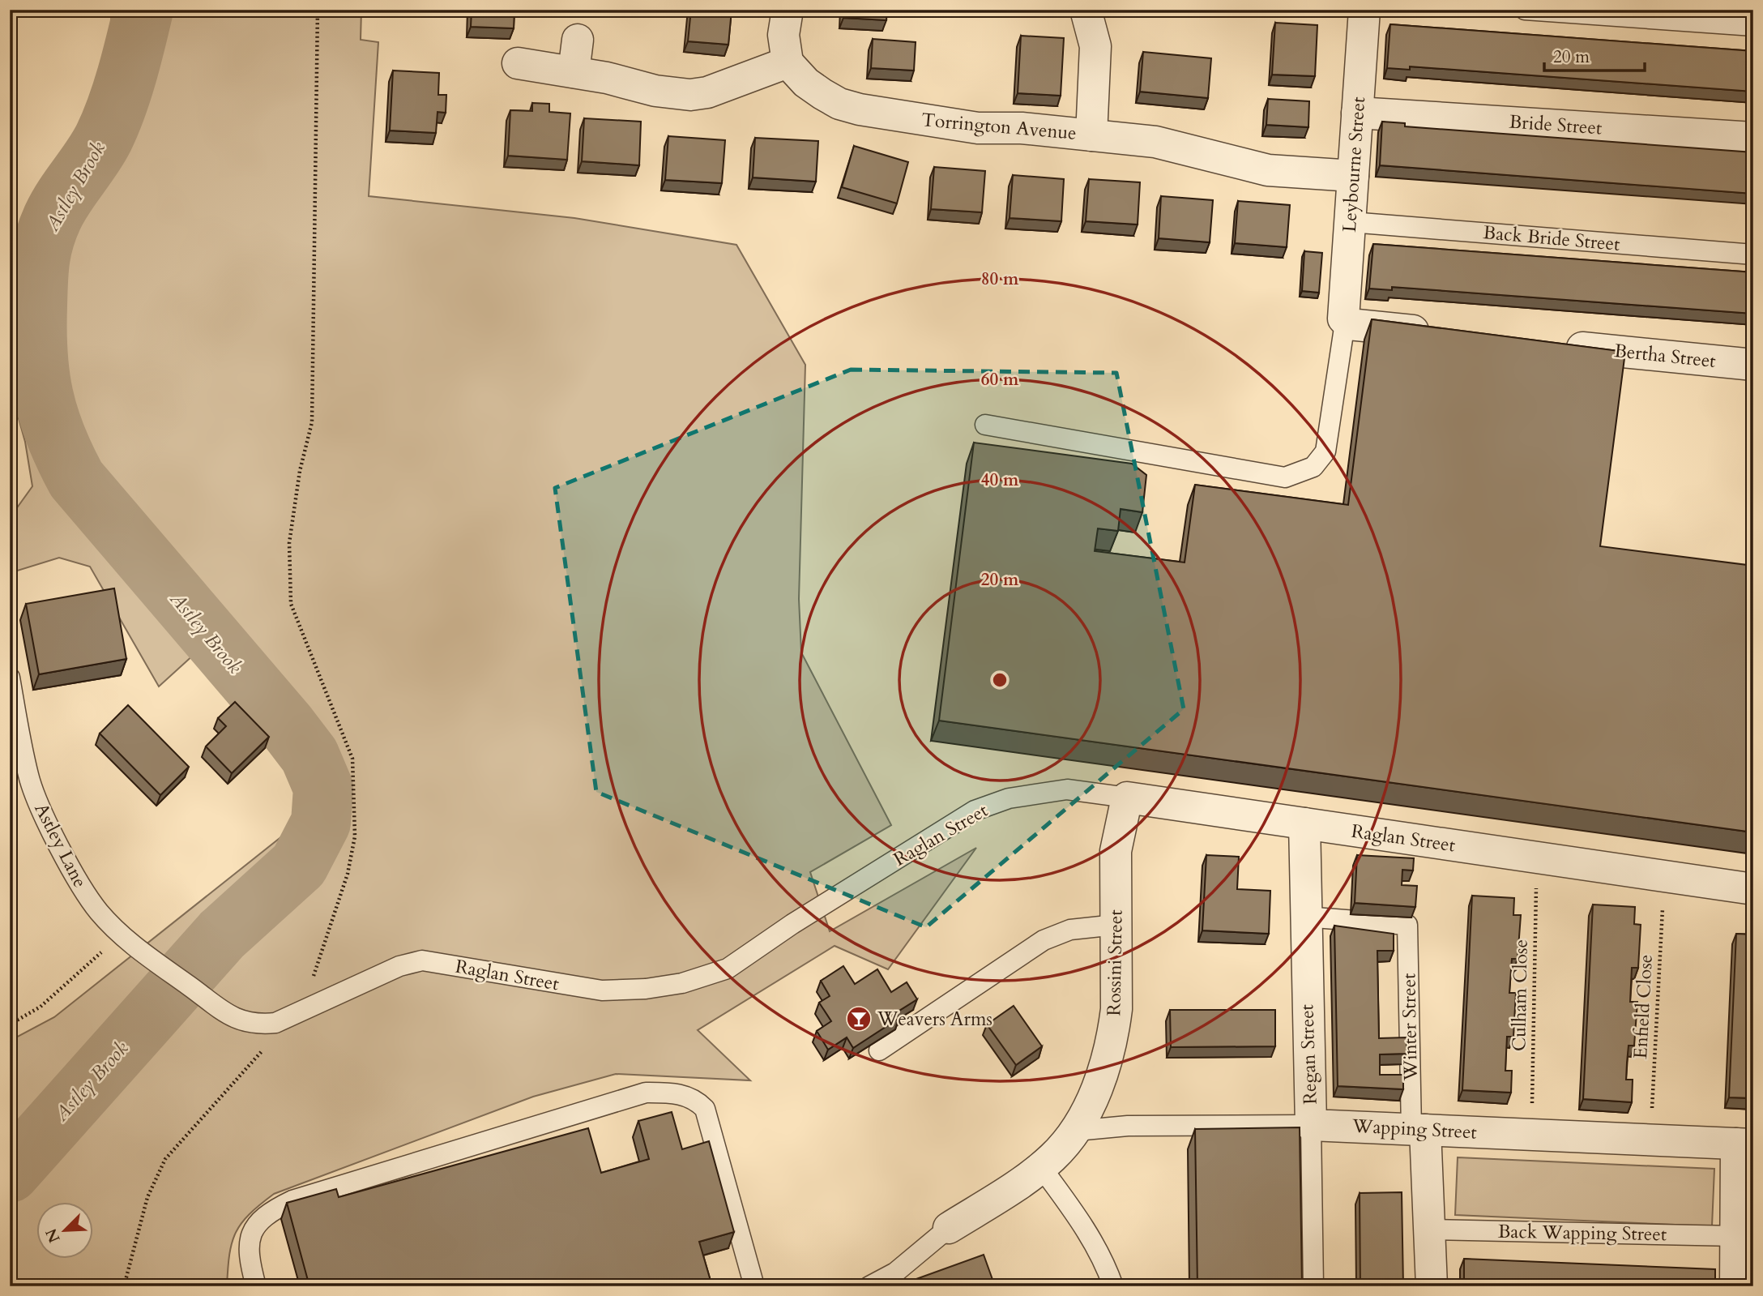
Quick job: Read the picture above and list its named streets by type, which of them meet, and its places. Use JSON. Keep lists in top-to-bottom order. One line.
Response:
{"streets":{"street":["Bride Street","Torrington Avenue","Leybourne Street","Bertha Street","Raglan Street","Rossini Street","Winter Street","Regan Street","Wapping Street"],"lane":["Back Bride Street","Astley Lane","Back Wapping Street"],"path":["Culham Close","Enfield Close"]},"crossings":[["Bride Street","Leybourne Street"],["Torrington Avenue","Leybourne Street"],["Leybourne Street","Back Bride Street"],["Raglan Street","Astley Lane"],["Raglan Street","Rossini Street"],["Raglan Street","Culham Close"],["Raglan Street","Enfield Close"],["Raglan Street","Regan Street"],["Rossini Street","Wapping Street"],["Culham Close","Wapping Street"],["Enfield Close","Wapping Street"],["Winter Street","Regan Street"],["Winter Street","Wapping Street"],["Winter Street","Back Wapping Street"],["Regan Street","Wapping Street"]],"water":["Astley Brook"],"places":{"bar":["Weavers Arms"]},"scale_bar":"20 m","north":"bottom left","rings":["80 m","60 m","40 m","20 m"]}
